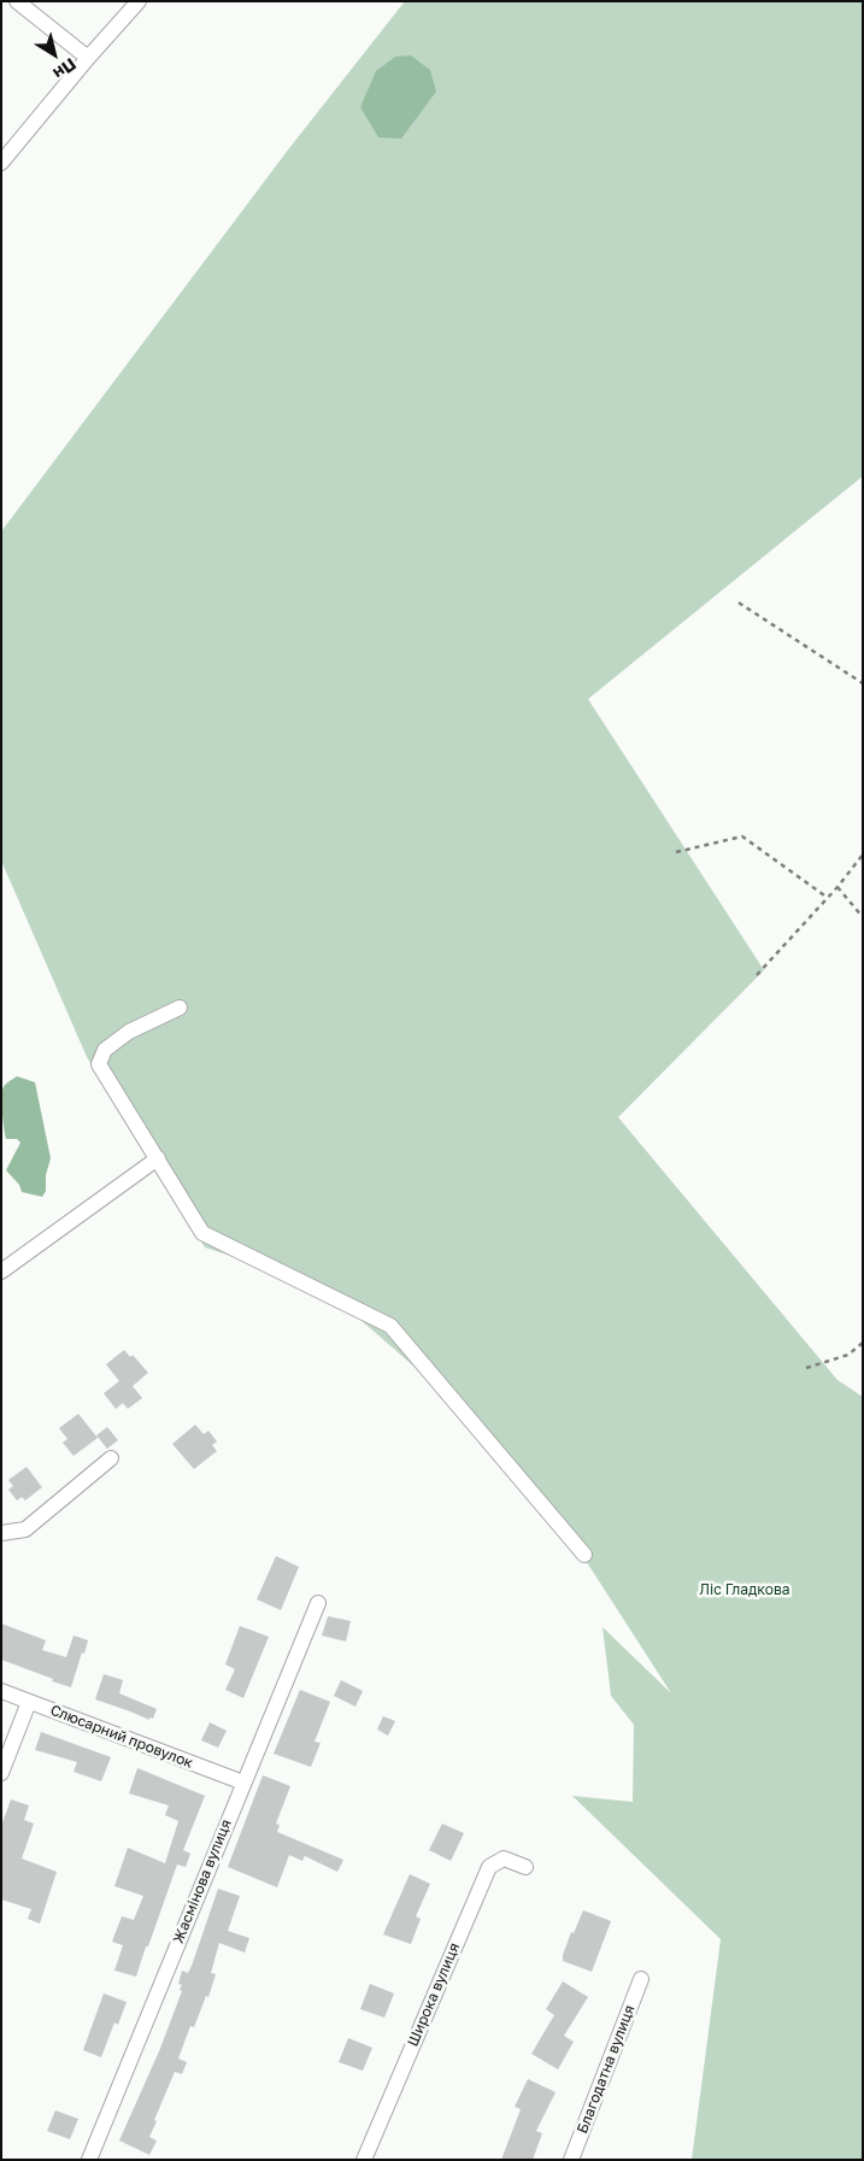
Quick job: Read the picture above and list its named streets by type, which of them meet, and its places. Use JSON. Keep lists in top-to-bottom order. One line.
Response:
{"streets":{"street":["Слюсарний провулок","Жасмінова вулиця","Широка вулиця","Благодатна вулиця"]},"crossings":[["Слюсарний провулок","Жасмінова вулиця"]],"parks":["Ліс Гладкова"],"north":"bottom right"}
